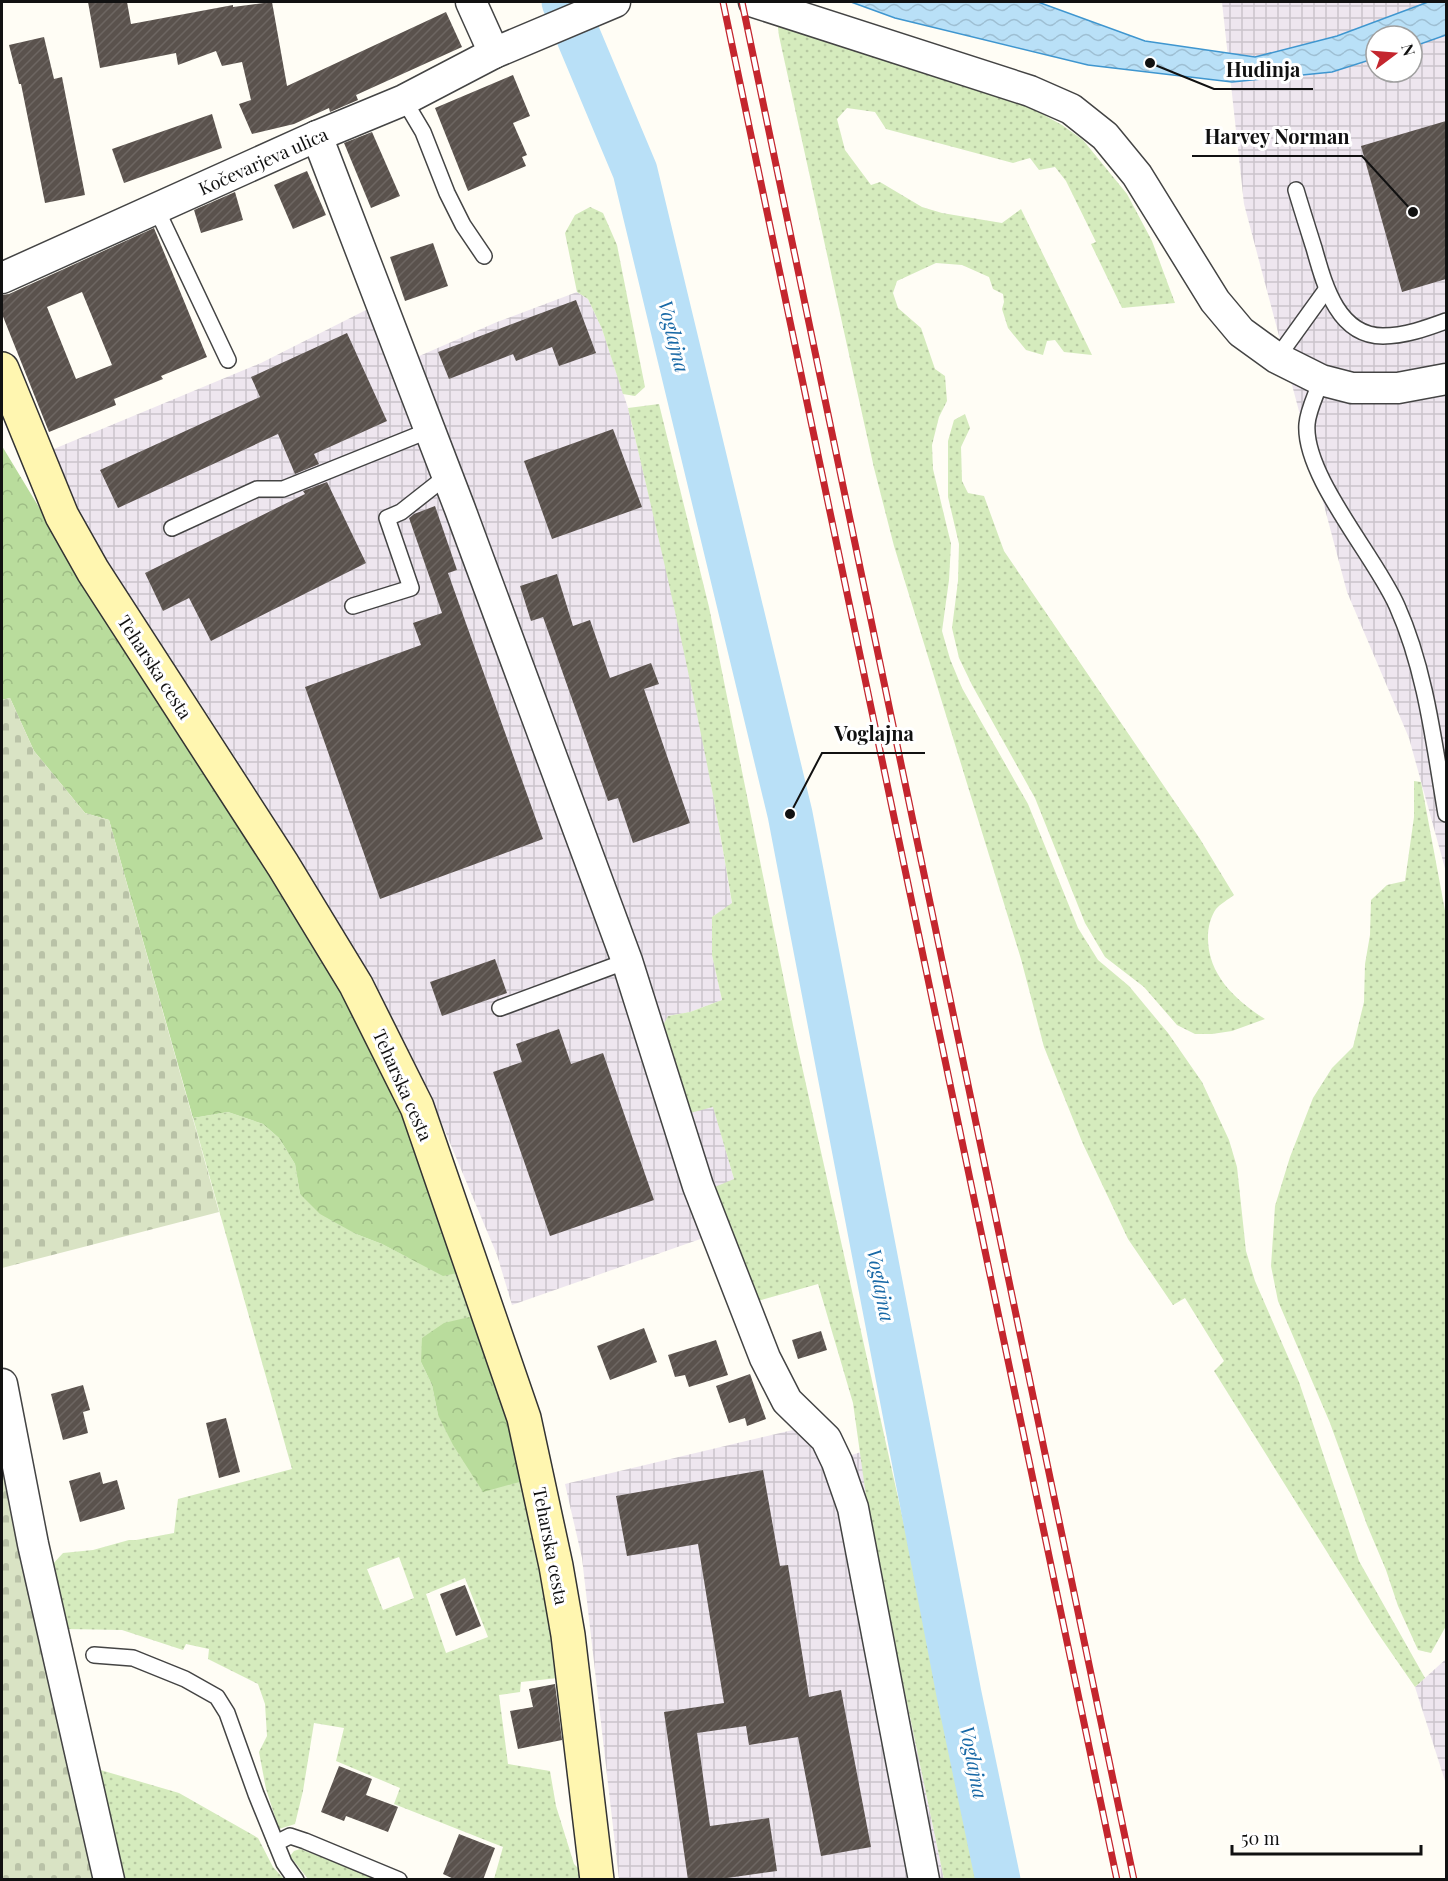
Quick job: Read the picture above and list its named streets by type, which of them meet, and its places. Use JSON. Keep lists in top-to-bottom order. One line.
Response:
{"streets":{"street":["Kočevarjeva ulica","Teharska cesta"]},"water":["Voglajna"],"places":["Hudinja","Harvey Norman","Voglajna"],"scale_bar":"50 m","north":"right"}
